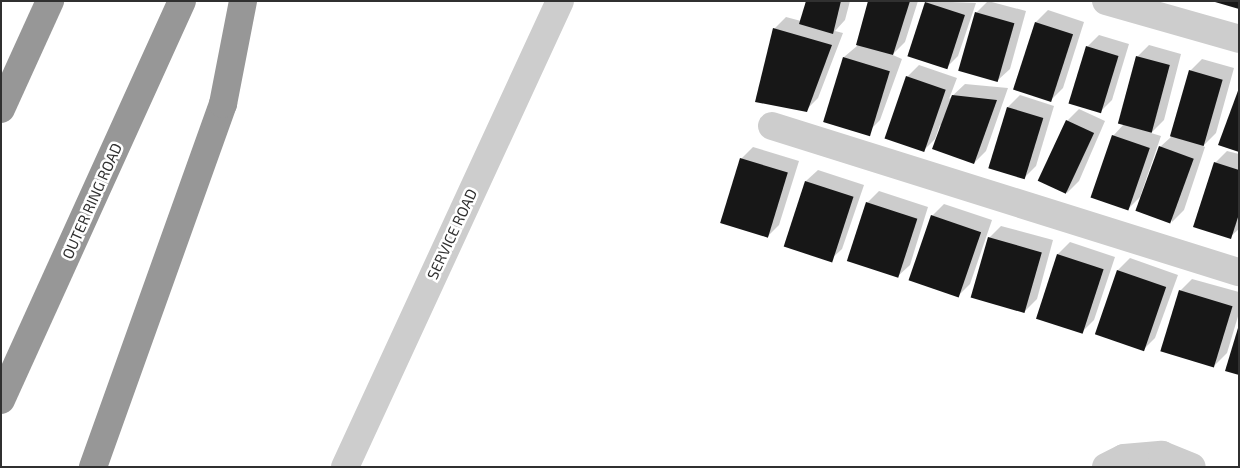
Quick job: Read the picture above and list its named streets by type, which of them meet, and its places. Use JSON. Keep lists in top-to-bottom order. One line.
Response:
{"streets":{"highway":["OUTER RING ROAD"],"street":["SERVICE ROAD"]}}
